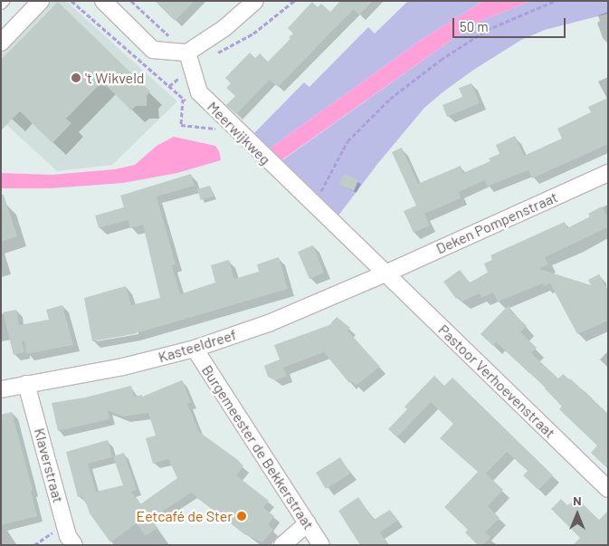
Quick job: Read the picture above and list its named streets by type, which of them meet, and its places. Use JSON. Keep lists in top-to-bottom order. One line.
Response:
{"streets":{"street":["Meerwijkweg","Deken Pompenstraat","Kasteeldreef","Pastoor Verhoevenstraat","Burgemeester de Bekkerstraat","Klaverstraat"]},"crossings":[["Meerwijkweg","Deken Pompenstraat"],["Meerwijkweg","Kasteeldreef"],["Meerwijkweg","Pastoor Verhoevenstraat"],["Deken Pompenstraat","Kasteeldreef"],["Deken Pompenstraat","Pastoor Verhoevenstraat"],["Kasteeldreef","Pastoor Verhoevenstraat"],["Kasteeldreef","Burgemeester de Bekkerstraat"],["Kasteeldreef","Klaverstraat"]],"places":["'t Wikveld","Eetcafé de Ster"],"scale_bar":"50 m","north":"top"}
